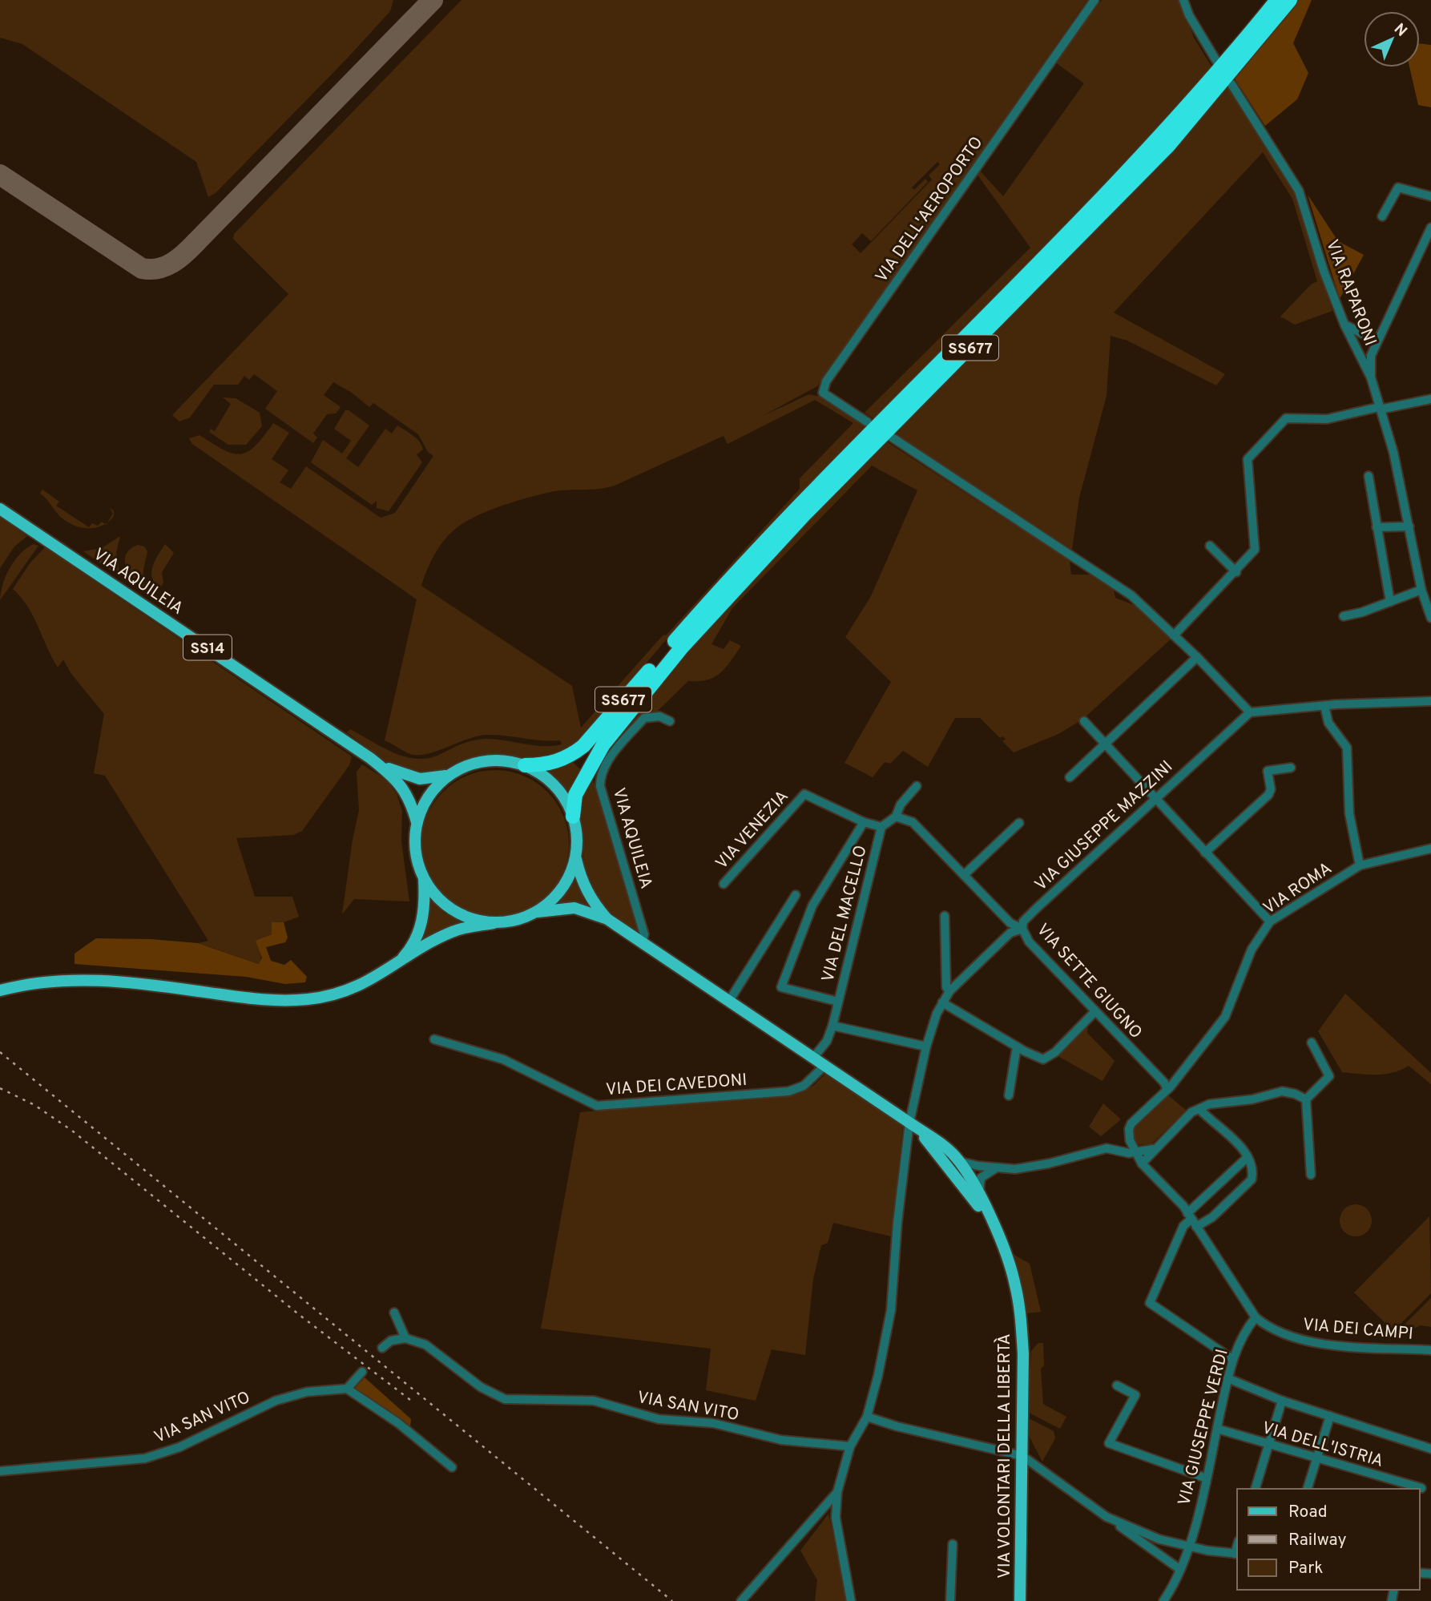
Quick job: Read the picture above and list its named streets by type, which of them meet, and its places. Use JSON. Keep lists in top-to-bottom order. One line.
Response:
{"streets":{"highway":["SS677"],"main road":["VIA AQUILEIA","SS14","VIA VOLONTARI DELLA LIBERTÀ"],"street":["VIA DELL'AEROPORTO","VIA RAPARONI","VIA GIUSEPPE MAZZINI","VIA VENEZIA","VIA ROMA","VIA DEL MACELLO","VIA SETTE GIUGNO","VIA DEI CAVEDONI","VIA DEI CAMPI","VIA SAN VITO","VIA GIUSEPPE VERDI","VIA DELL'ISTRIA"]},"crossings":[["SS677","VIA AQUILEIA"],["SS677","SS14"],["VIA AQUILEIA","SS14"],["VIA GIUSEPPE MAZZINI","VIA SETTE GIUGNO"],["VIA GIUSEPPE MAZZINI","VIA SAN VITO"],["VIA VENEZIA","VIA DEL MACELLO"],["VIA ROMA","VIA SETTE GIUGNO"],["VIA DEL MACELLO","VIA SETTE GIUGNO"],["VIA DEI CAMPI","VIA GIUSEPPE VERDI"],["VIA GIUSEPPE VERDI","VIA DELL'ISTRIA"]],"legend":["Road","Railway","Park"],"north":"top right"}
